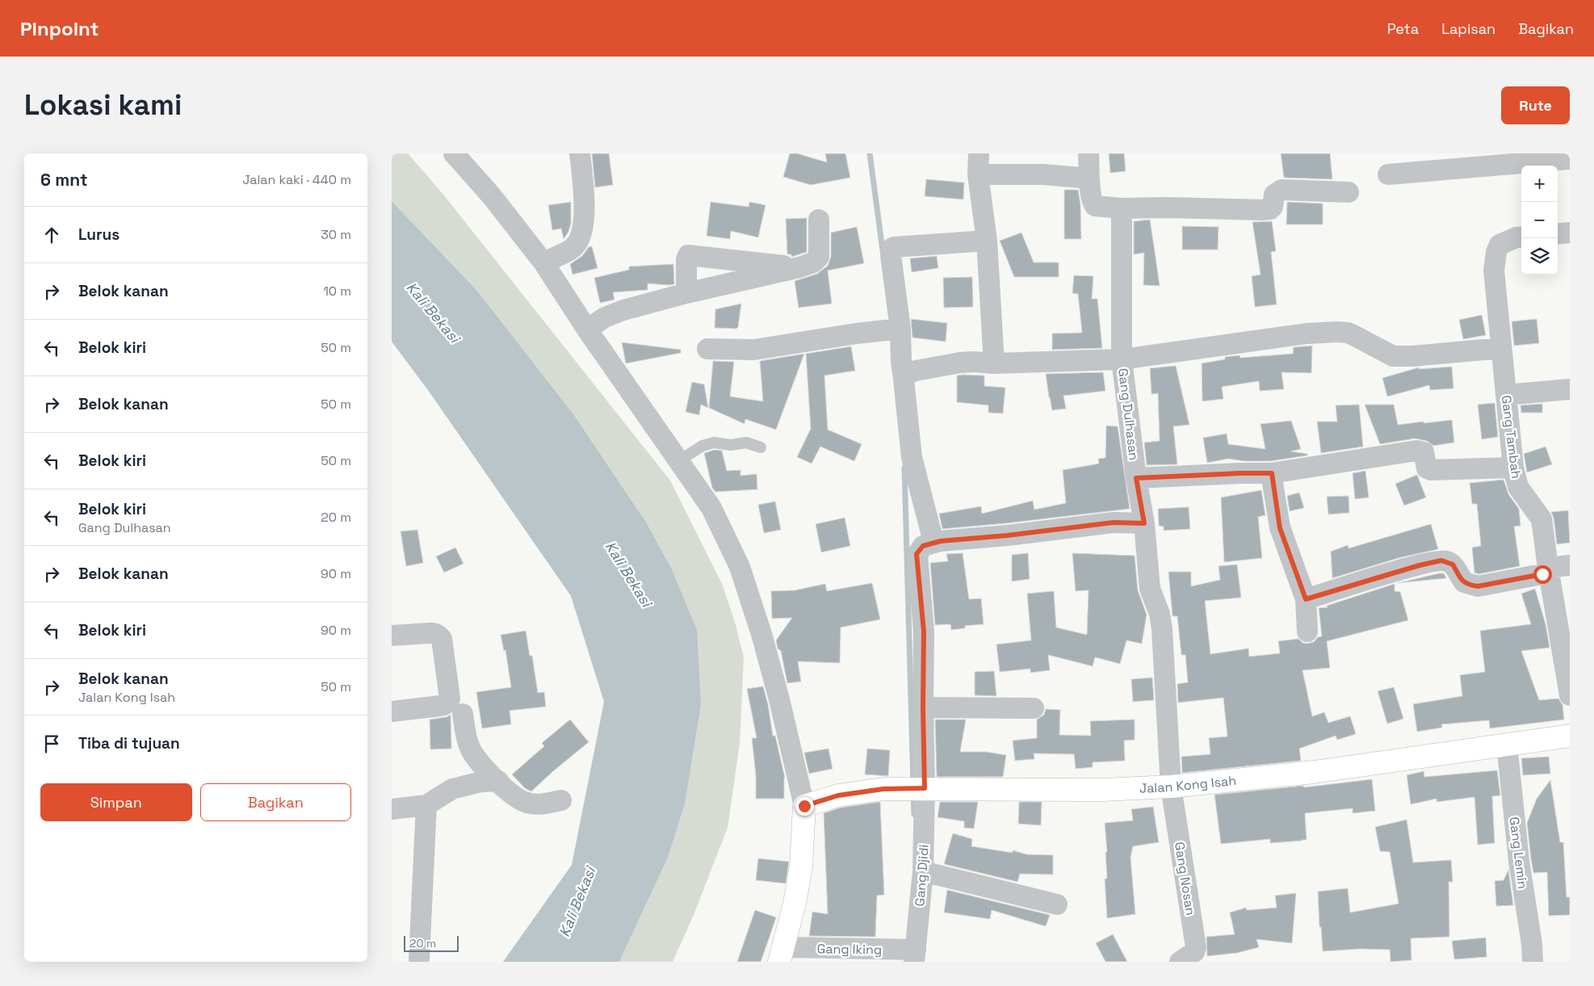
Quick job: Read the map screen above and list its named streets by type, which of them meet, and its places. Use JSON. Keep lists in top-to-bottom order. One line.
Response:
{"streets":{"street":["Gang Dulhasan","Gang Tambah","Jalan Kong Isah","Gang Lemin","Gang Djidi","Gang Nosan","Gang Iking"]},"crossings":[["Gang Dulhasan","Jalan Kong Isah"],["Gang Dulhasan","Gang Nosan"],["Jalan Kong Isah","Gang Lemin"],["Jalan Kong Isah","Gang Djidi"],["Jalan Kong Isah","Gang Nosan"],["Gang Djidi","Gang Iking"]],"water":["Kali Bekasi"],"scale_bar":"20 m","page":{"header":"Pinpoint","nav":["Peta","Lapisan","Bagikan"],"buttons":["Rute",["Simpan","Bagikan"]],"title":"Lokasi kami","heading":["6 mnt","Jalan kaki · 440 m"],"map_buttons":["+","−"],"list":[["Lurus","30 m"],["Belok kanan","10 m"],["Belok kiri","50 m"],["Belok kanan","50 m"],["Belok kiri","50 m"],["Belok kiri","Gang Dulhasan","20 m"],["Belok kanan","90 m"],["Belok kiri","90 m"],["Belok kanan","Jalan Kong Isah","50 m"],"Tiba di tujuan"],"scale":"20 m"}}
